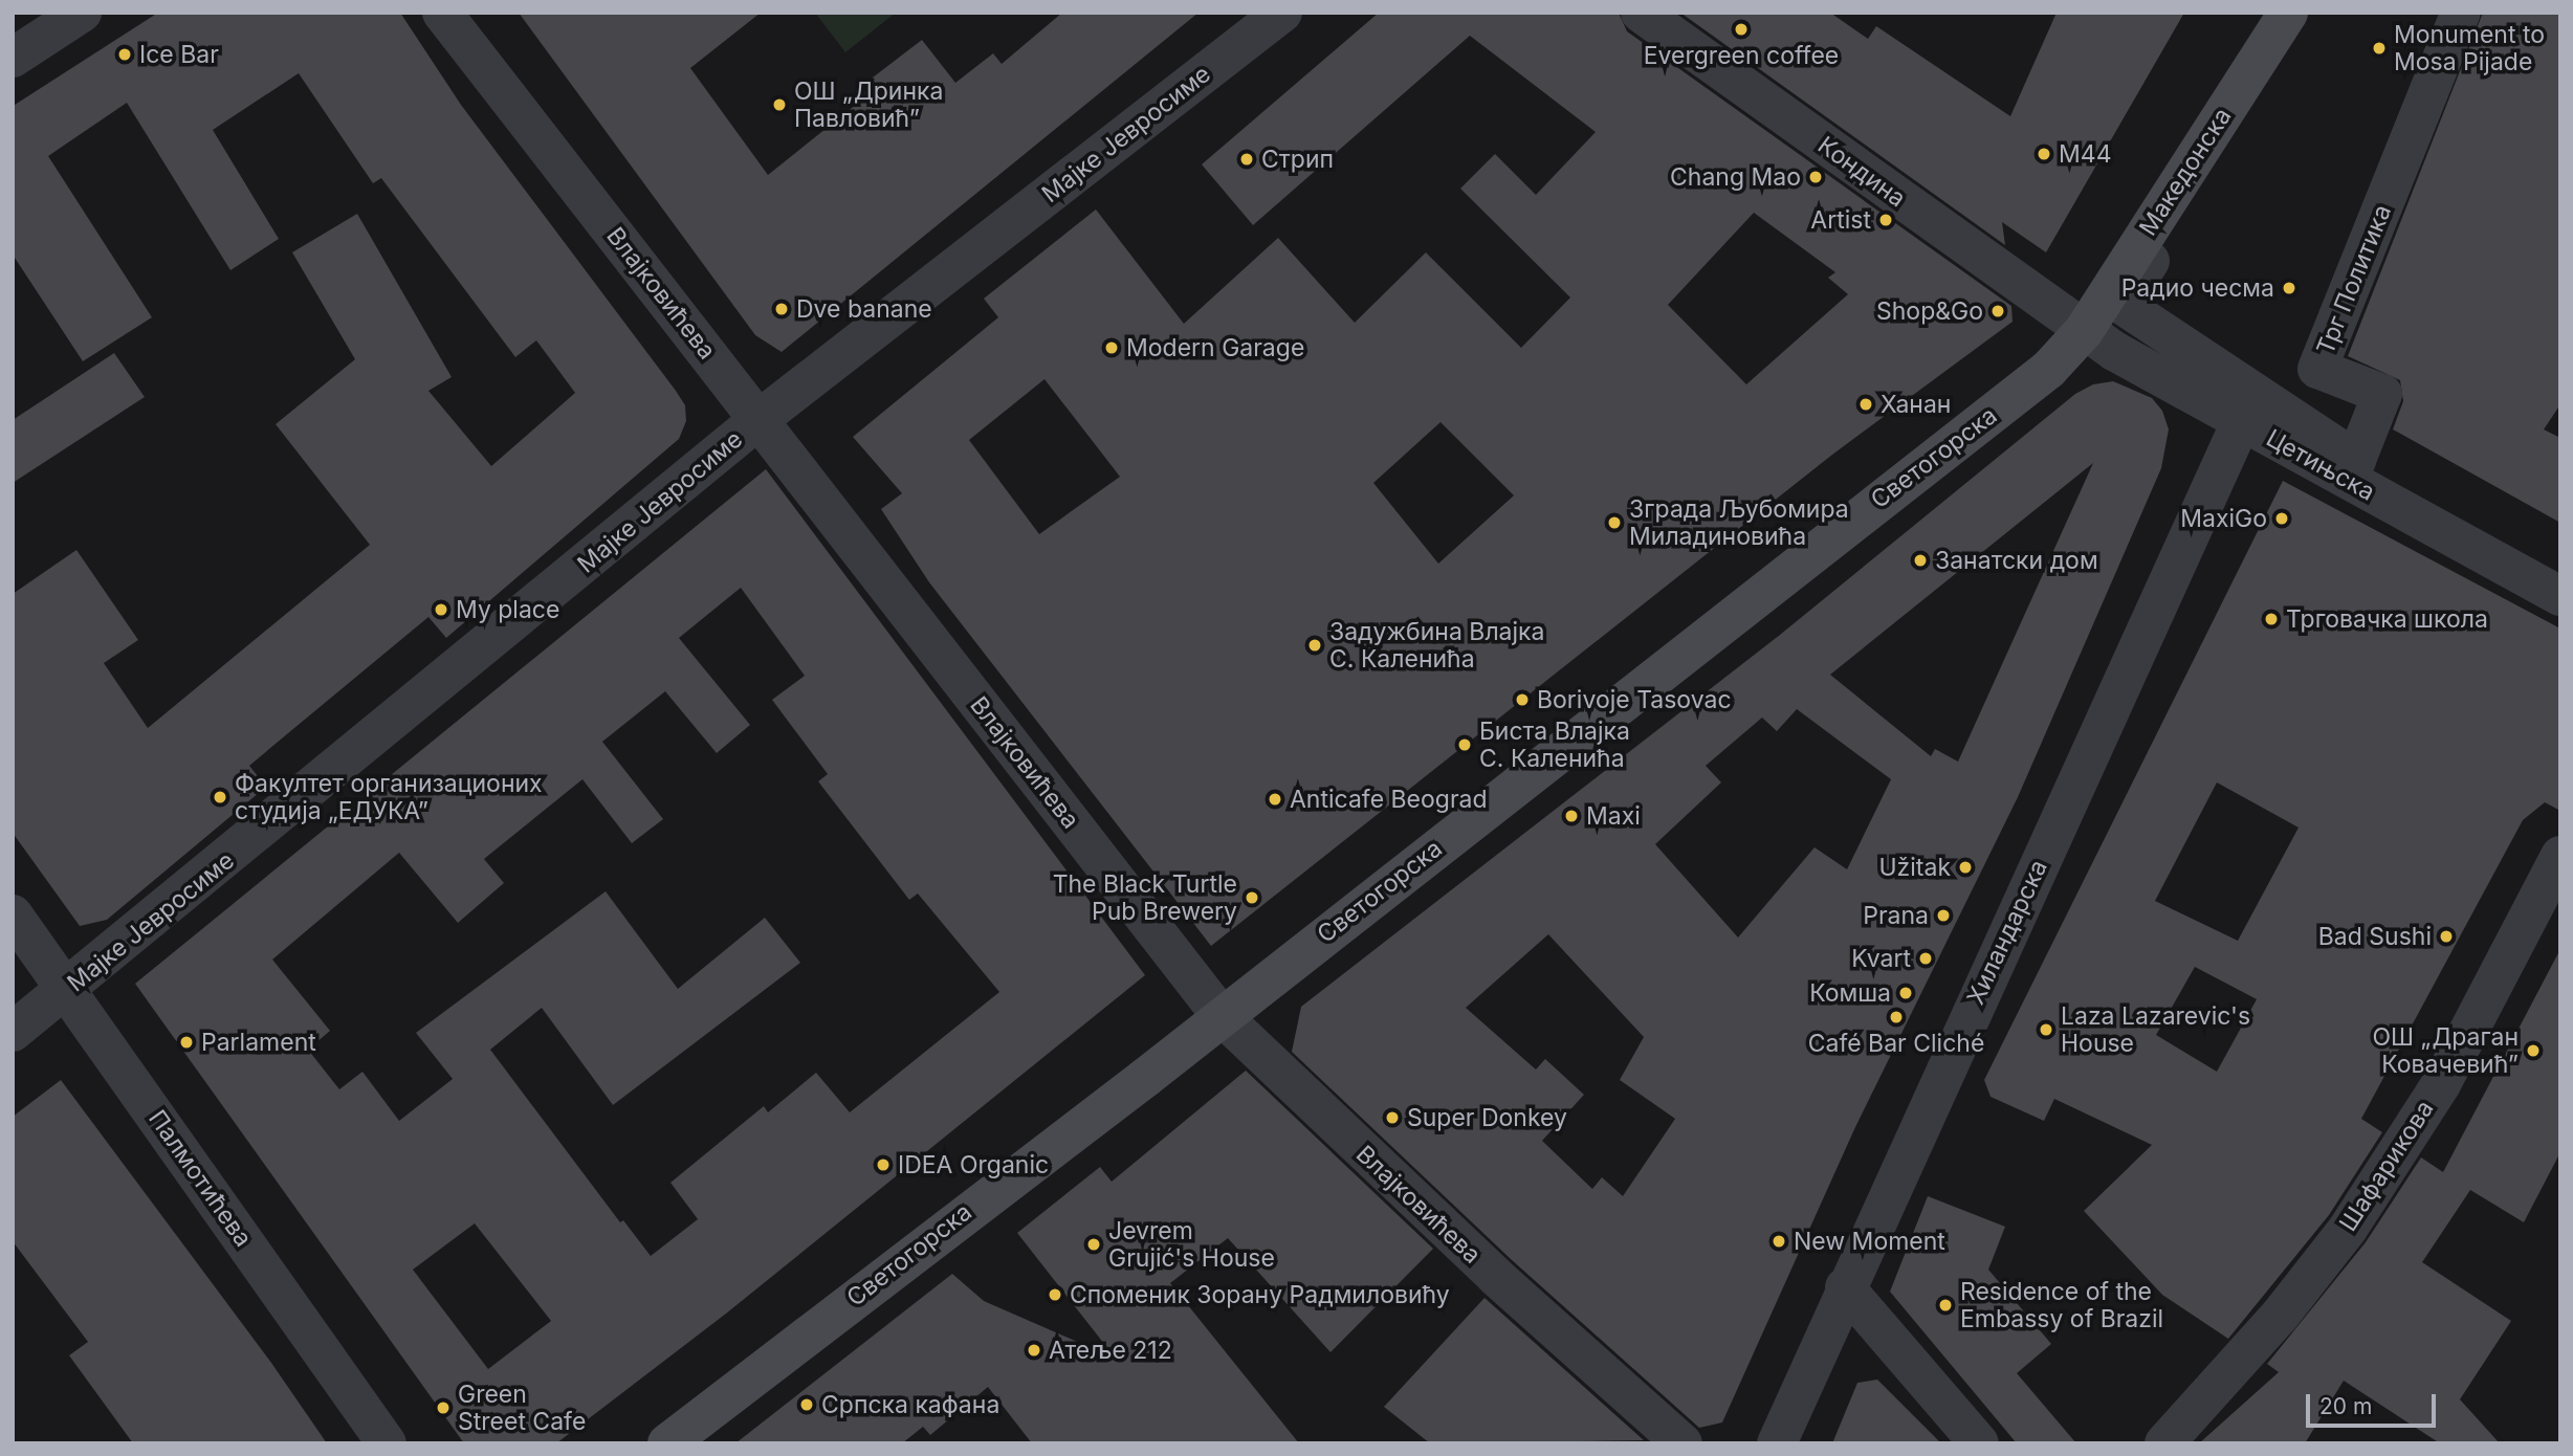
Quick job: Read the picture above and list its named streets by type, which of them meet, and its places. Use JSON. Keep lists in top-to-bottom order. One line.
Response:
{"streets":{"street":["Мајке Јевросиме","Кондина","Македонска","Трг Политика","Влајковићева","Светогорска","Цетињска","Хиландарска","Шафарикова","Палмотићева"]},"crossings":[["Мајке Јевросиме","Влајковићева"],["Мајке Јевросиме","Палмотићева"],["Кондина","Македонска"],["Кондина","Светогорска"],["Кондина","Цетињска"],["Македонска","Светогорска"],["Македонска","Цетињска"],["Влајковићева","Светогорска"],["Светогорска","Цетињска"],["Цетињска","Хиландарска"]],"places":["Evergreen coffee","Monument to Mosa Pijade","Ice Bar","ОШ „Дринка Павловић”","M44","Стрип","Chang Mao","Artist","Радио чесма","Dve banane","Shop&Go","Modern Garage","Ханан","MaxiGo","Зграда Љубомира Миладиновића","Занатски дом","My place","Трговачка школа","Задужбина Влајка С. Каленића","Borivoje Tasovac","Биста Влајка С. Каленића","Факултет организационих студија „ЕДУКА”","Anticafe Beograd","Maxi","Užitak","The Black Turtle Pub Brewery","Prana","Bad Sushi","Kvart","Комша","Café Bar Cliché","Laza Lazarevic's House","Parlament","ОШ „Драган Ковачевић”","Super Donkey","IDEA Organic","New Moment","Jevrem Grujić's House","Споменик Зорану Радмиловићу","Residence of the Embassy of Brazil","Атеље 212","Српска кафана","Green Street Cafe"],"scale_bar":"20 m"}
